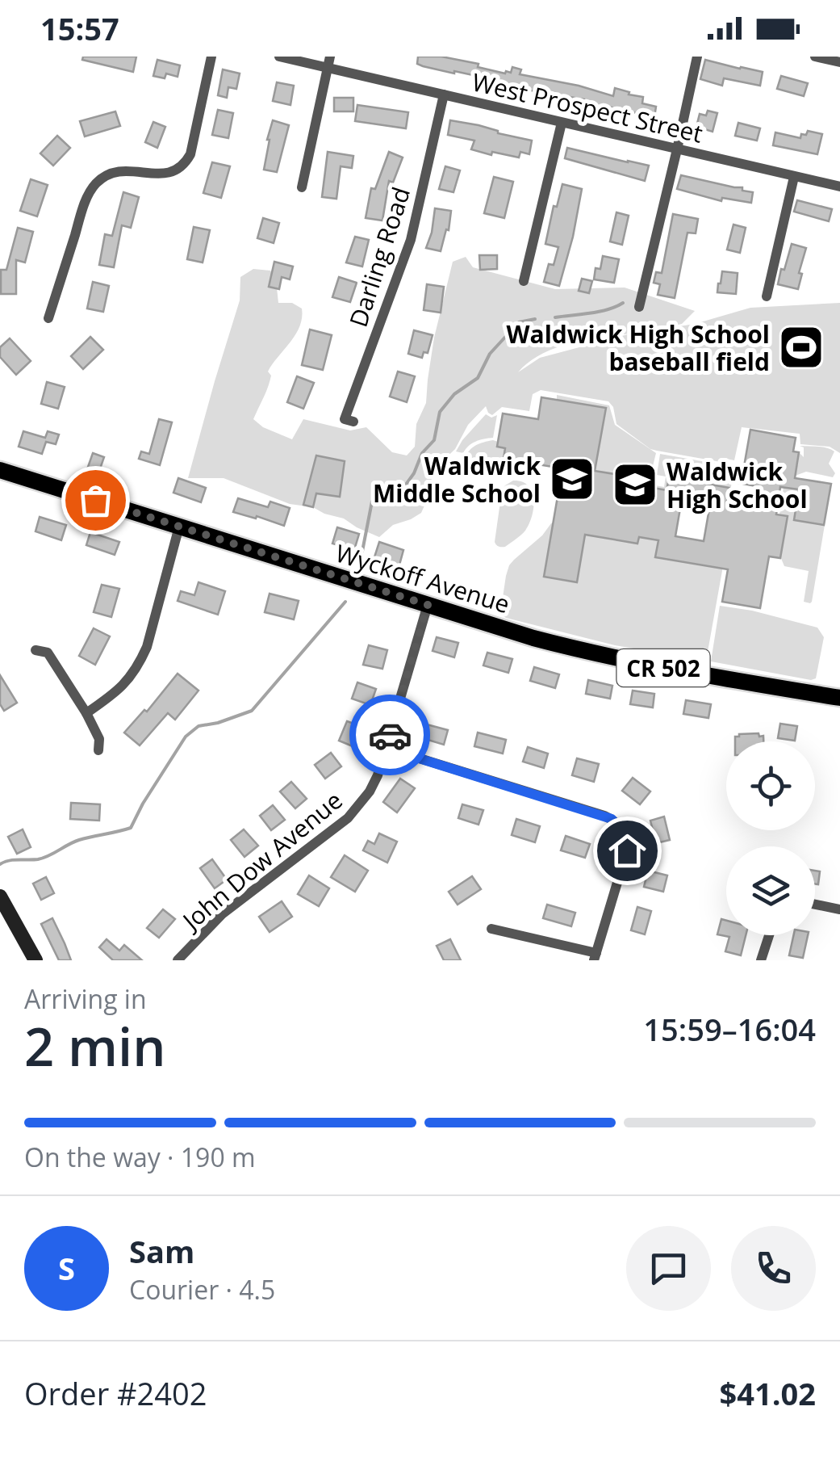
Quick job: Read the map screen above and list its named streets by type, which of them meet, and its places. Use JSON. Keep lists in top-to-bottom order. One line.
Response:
{"streets":{"main road":["Wyckoff Avenue","CR 502"],"street":["West Prospect Street","Darling Road","John Dow Avenue"]},"crossings":[["West Prospect Street","Darling Road"],["Wyckoff Avenue","John Dow Avenue"]],"places":{"sports":["Waldwick High School baseball field"],"school or university":["Waldwick Middle School","Waldwick High School"]},"page":{"status":"15:57","heading":["2 min","Arriving in","15:59–16:04"],"panel":["Sam","Courier · 4.5","Order #2402","$41.02"],"bar":"On the way · 190 m","round":"S"}}
